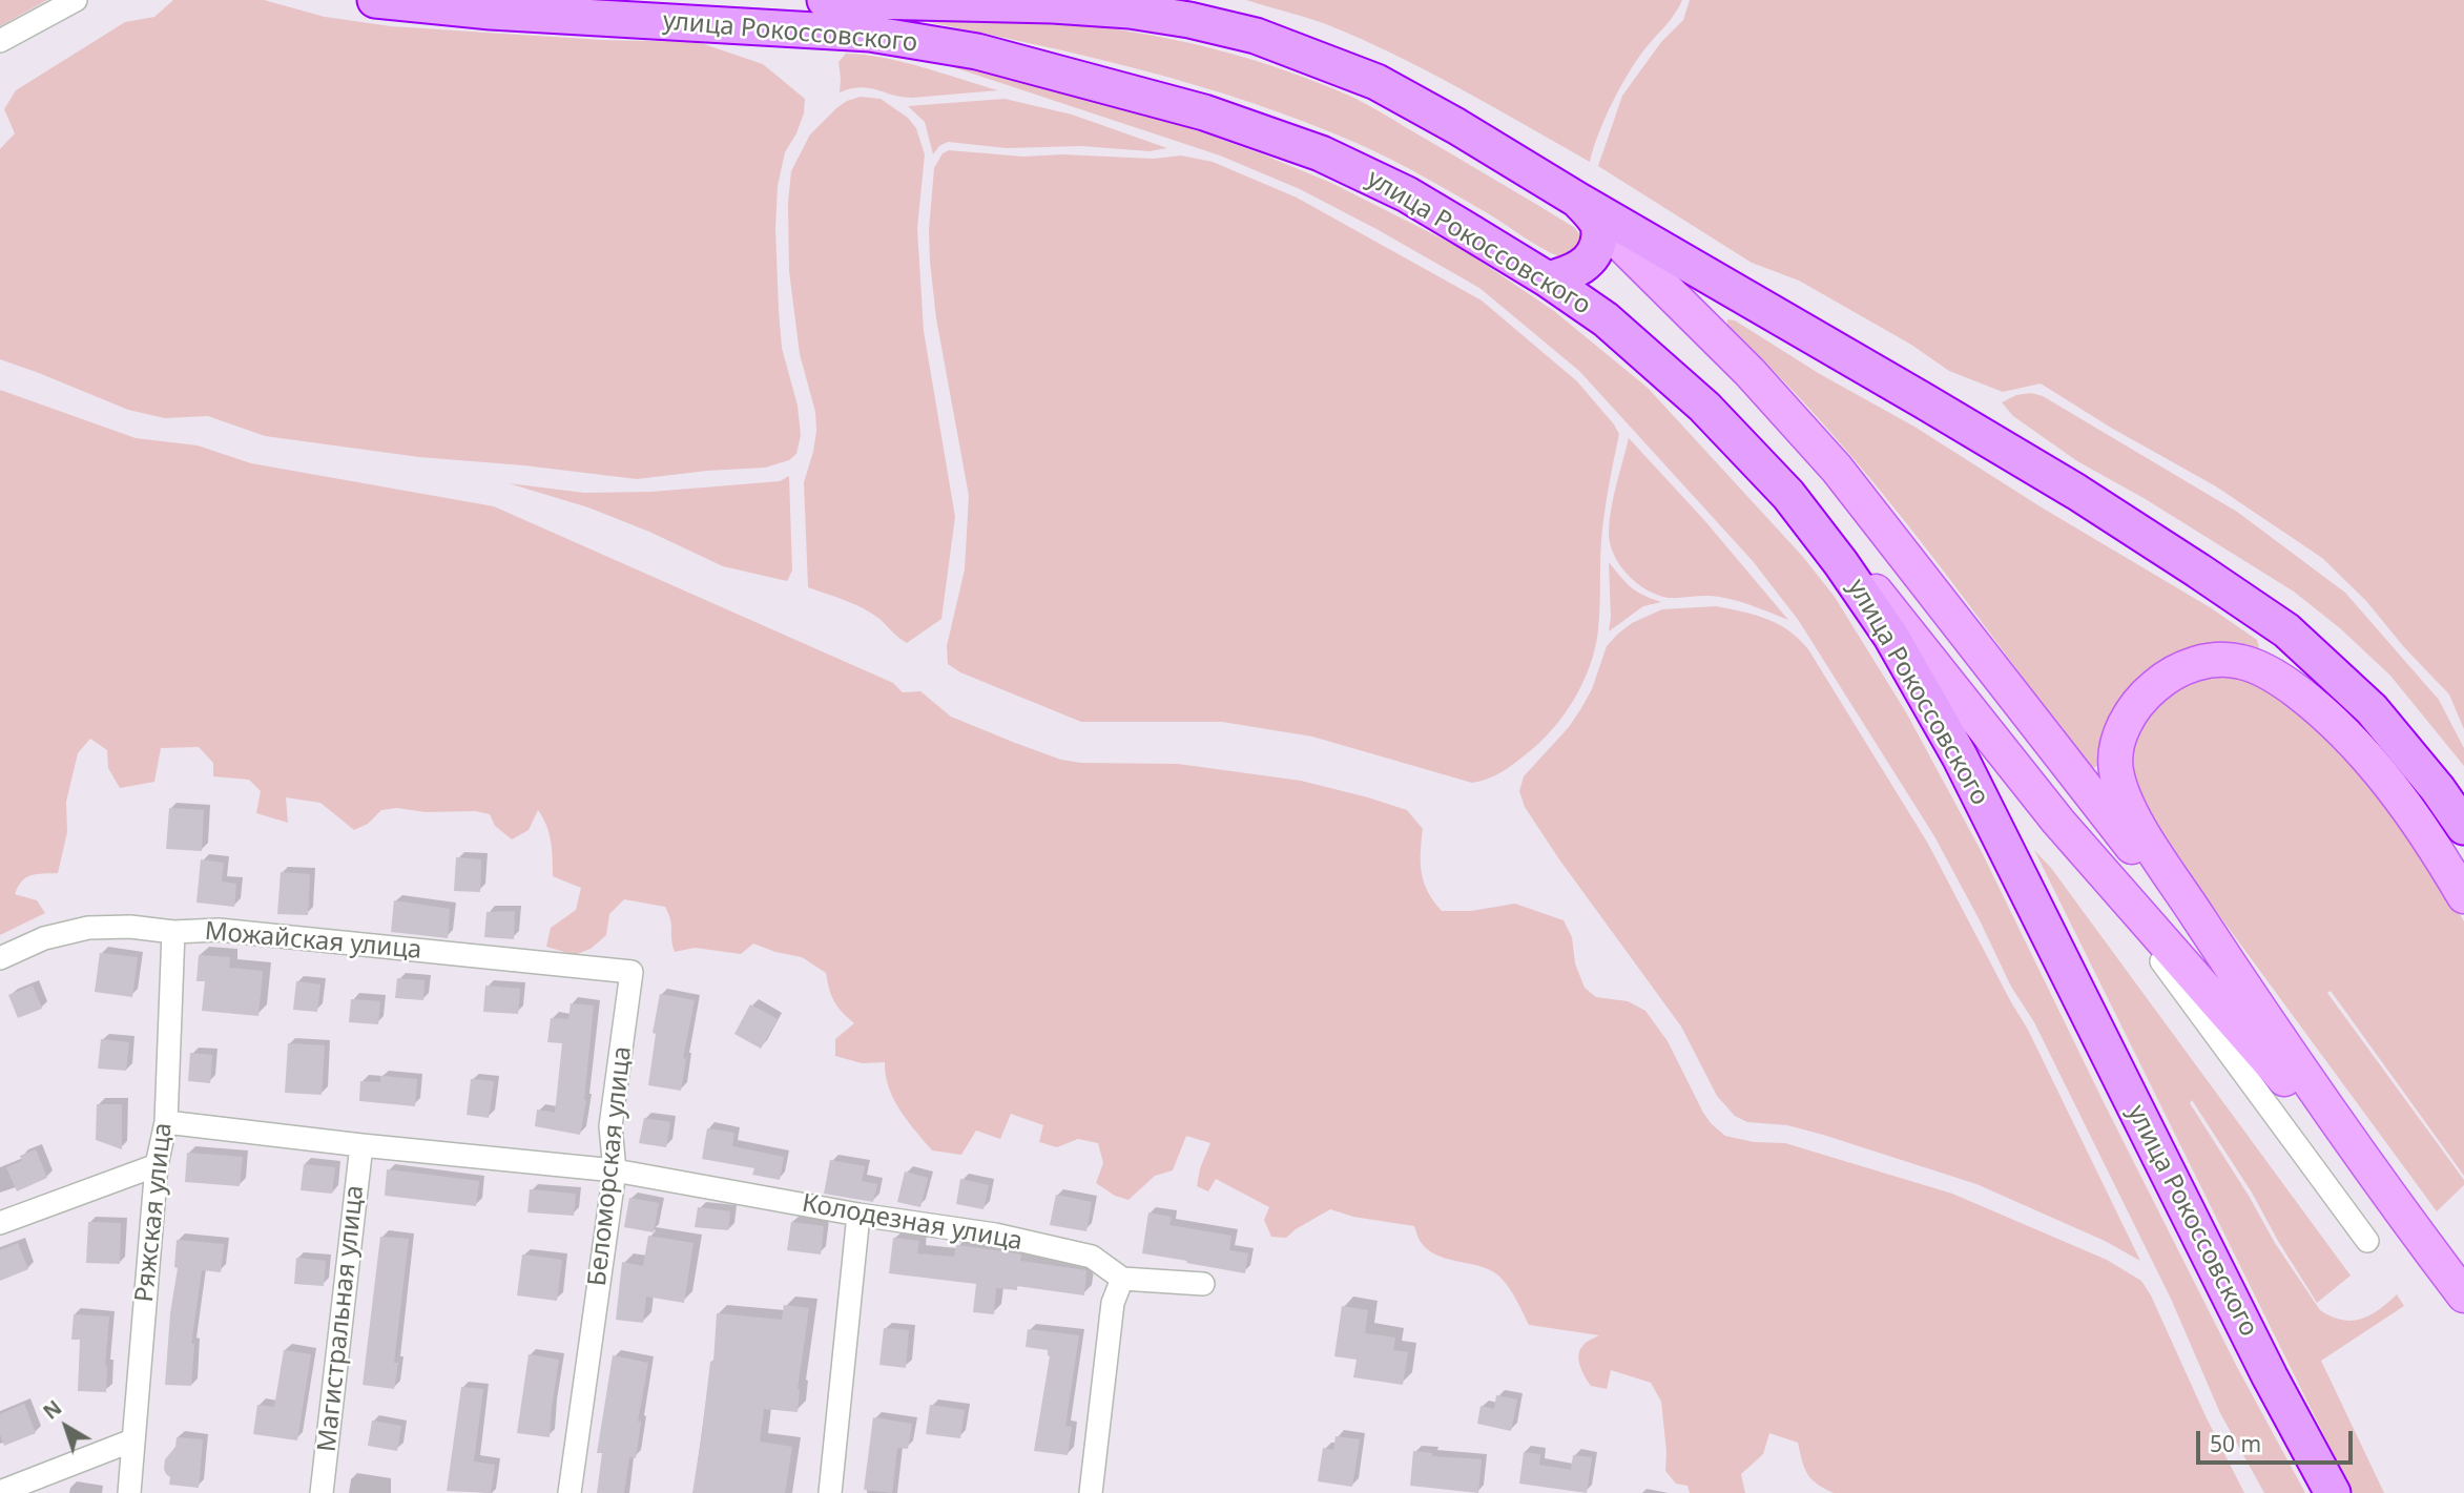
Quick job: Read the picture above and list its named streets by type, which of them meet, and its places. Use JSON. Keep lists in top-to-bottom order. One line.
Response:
{"streets":{"highway":["улица Рокоссовского"],"street":["Можайская улица","Беломорская улица","Ряжская улица","Колодезная улица","Магистральная улица"]},"crossings":[["Можайская улица","Беломорская улица"],["Можайская улица","Ряжская улица"],["Беломорская улица","Колодезная улица"],["Ряжская улица","Колодезная улица"],["Колодезная улица","Магистральная улица"]],"scale_bar":"50 m","north":"top left"}
